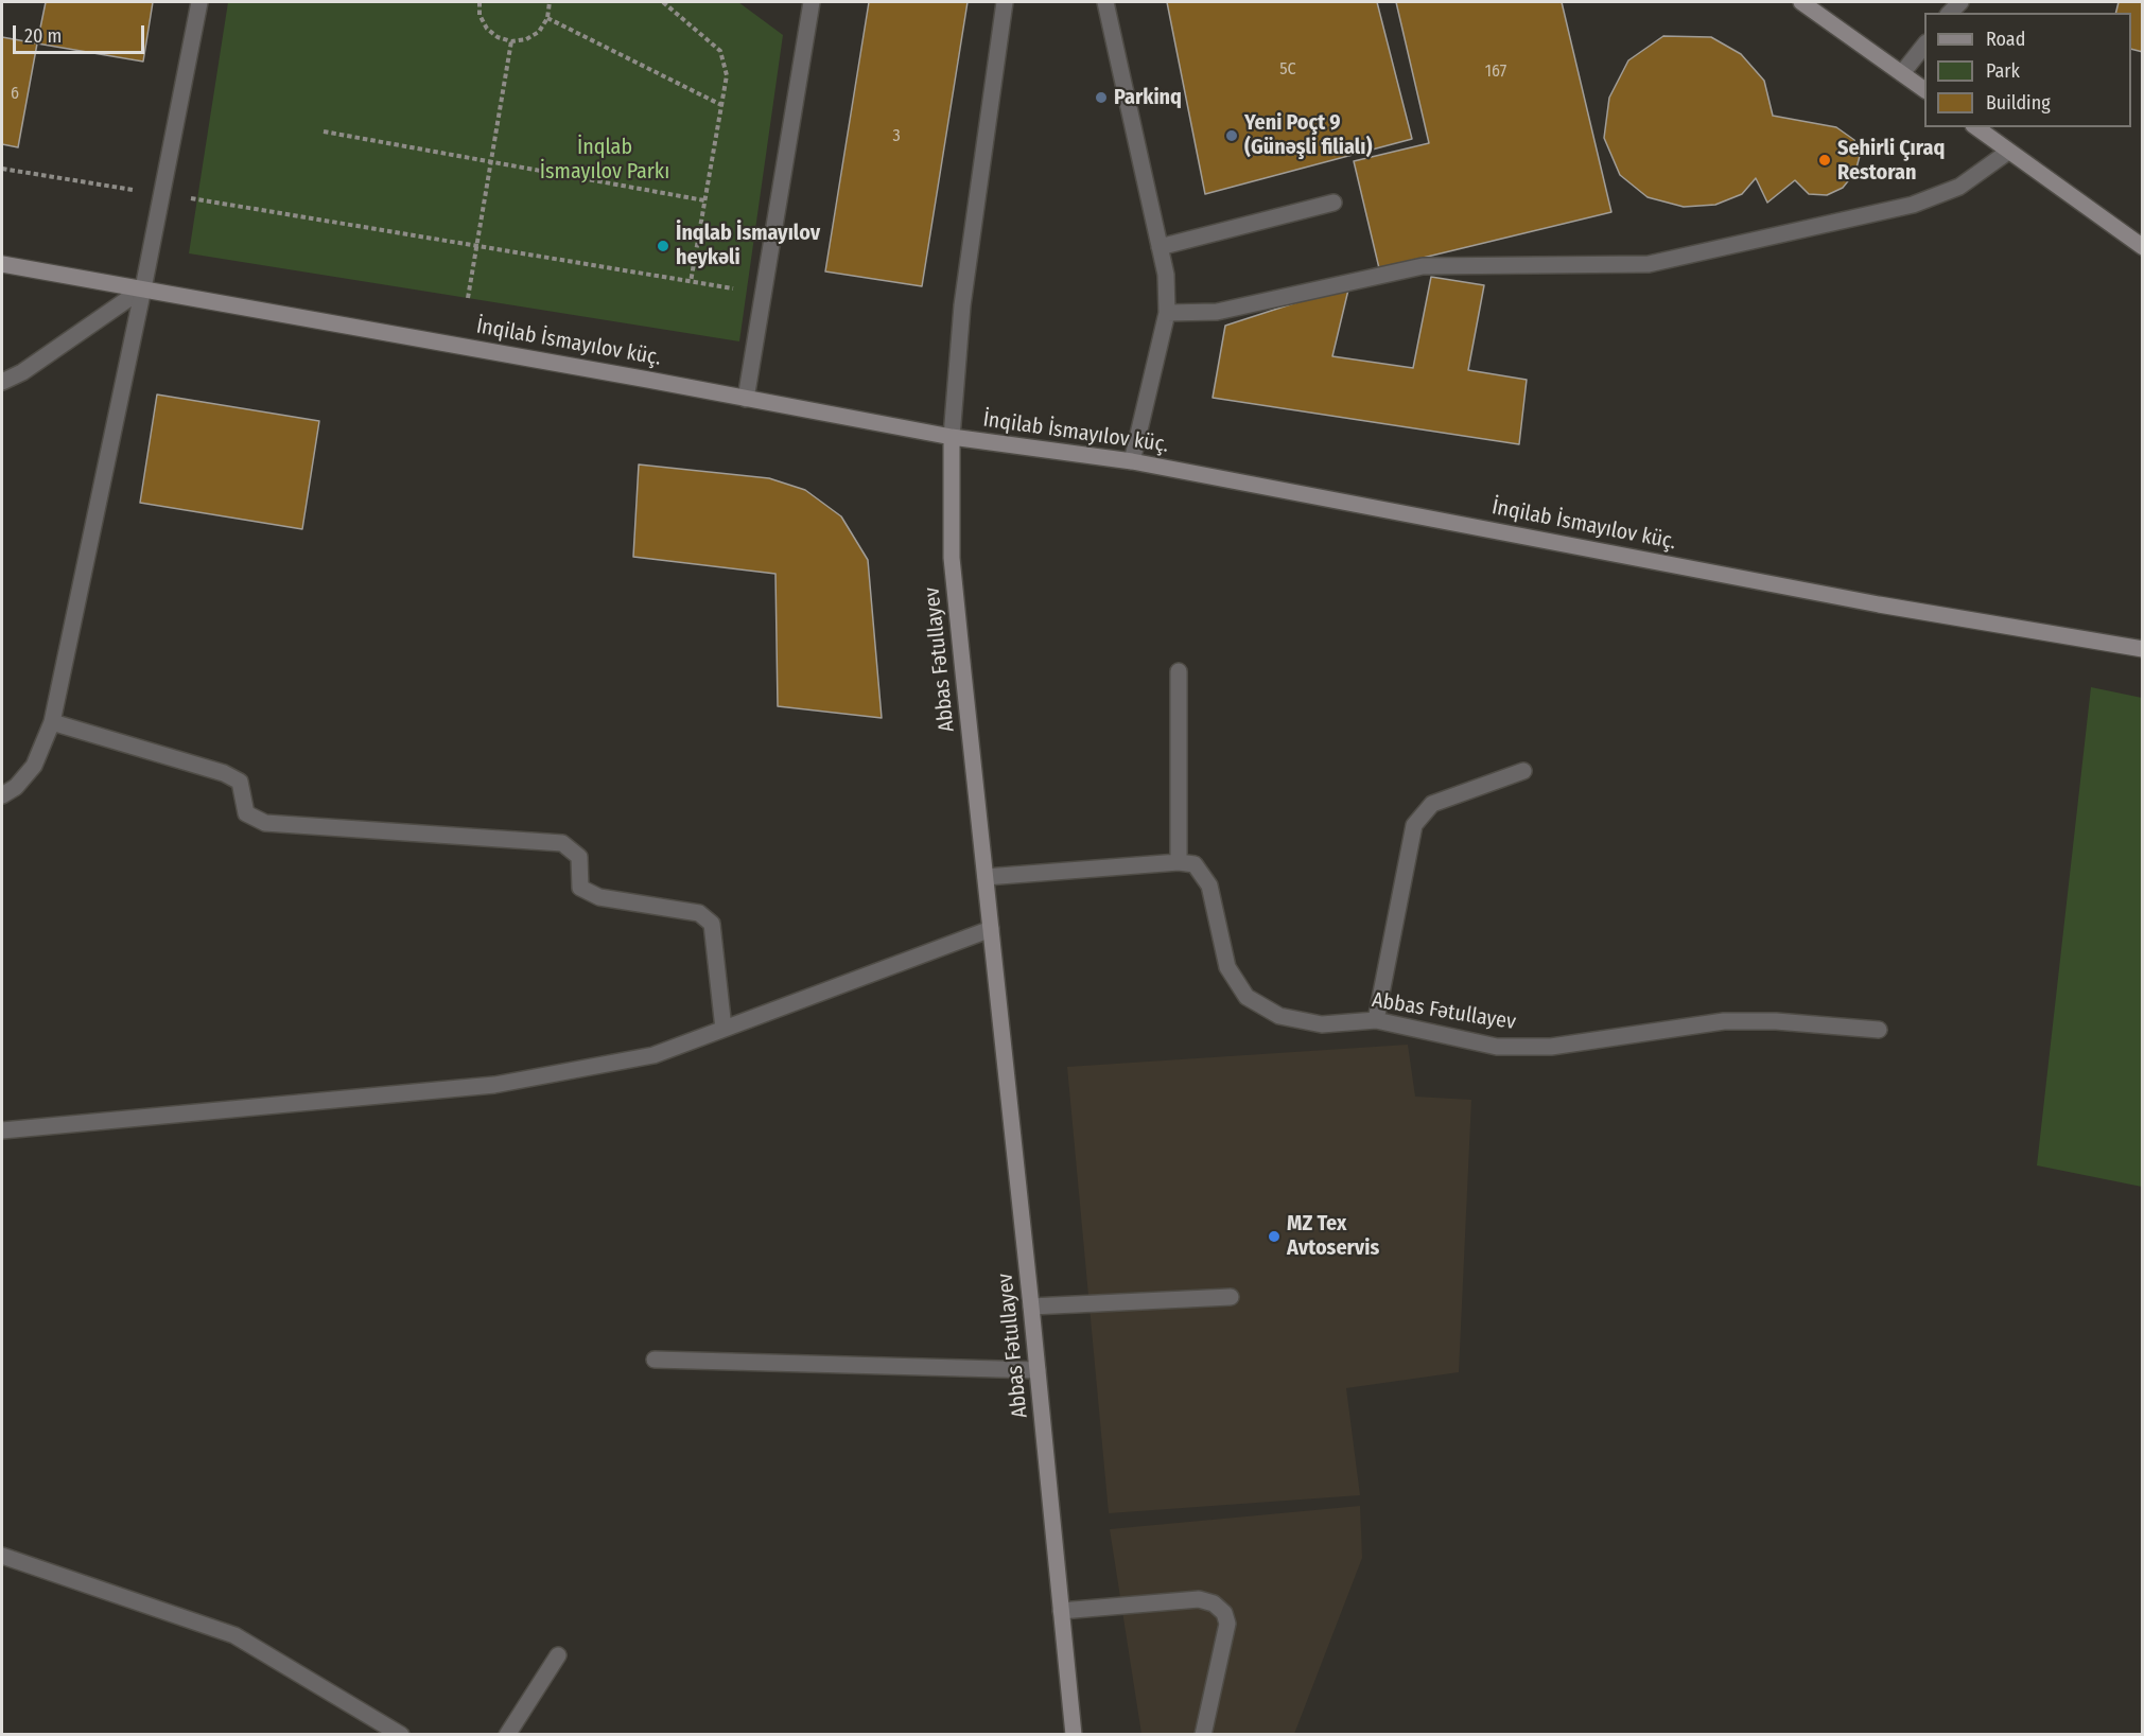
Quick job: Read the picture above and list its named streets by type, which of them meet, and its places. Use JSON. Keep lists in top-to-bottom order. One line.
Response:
{"streets":{"main road":["İnqilab İsmayılov küç.","Abbas Fətullayev"]},"crossings":[["İnqilab İsmayılov küç.","Abbas Fətullayev"]],"parks":["İnqlab İsmayılov Parkı"],"places":["Parkinq","Yeni Poçt 9 (Günəşli filialı)","Sehirli Çıraq Restoran","İnqlab İsmayılov heykəli","MZ Tex Avtoservis"],"house_numbers":["5C","167","6","3"],"legend":["Road","Park","Building"],"scale_bar":"20 m"}
